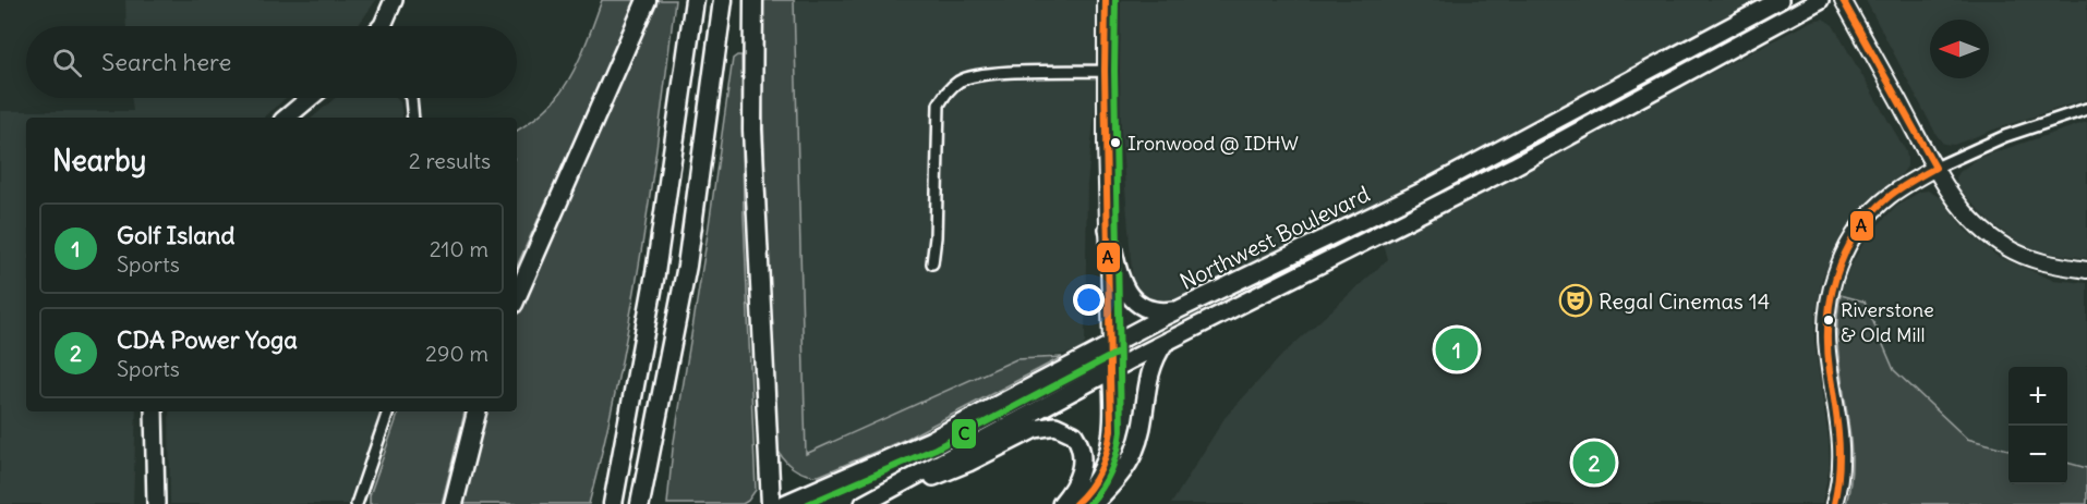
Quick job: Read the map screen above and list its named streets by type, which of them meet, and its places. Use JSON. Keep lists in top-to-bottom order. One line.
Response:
{"streets":{"main road":["Northwest Boulevard"]},"places":{"other":["Ironwood @ IDHW","Riverstone & Old Mill"],"theatre":["Regal Cinemas 14"]},"lines":["transit line A","transit line C"],"north":"left","page":{"search":"Search here","heading":["Nearby","2 results"],"list":[{"mark":"1","name":"Golf Island","note":"Sports","value":"210 m"},{"mark":"2","name":"CDA Power Yoga","note":"Sports","value":"290 m"}],"pins":["1","2"],"map_buttons":["+","−"]}}
